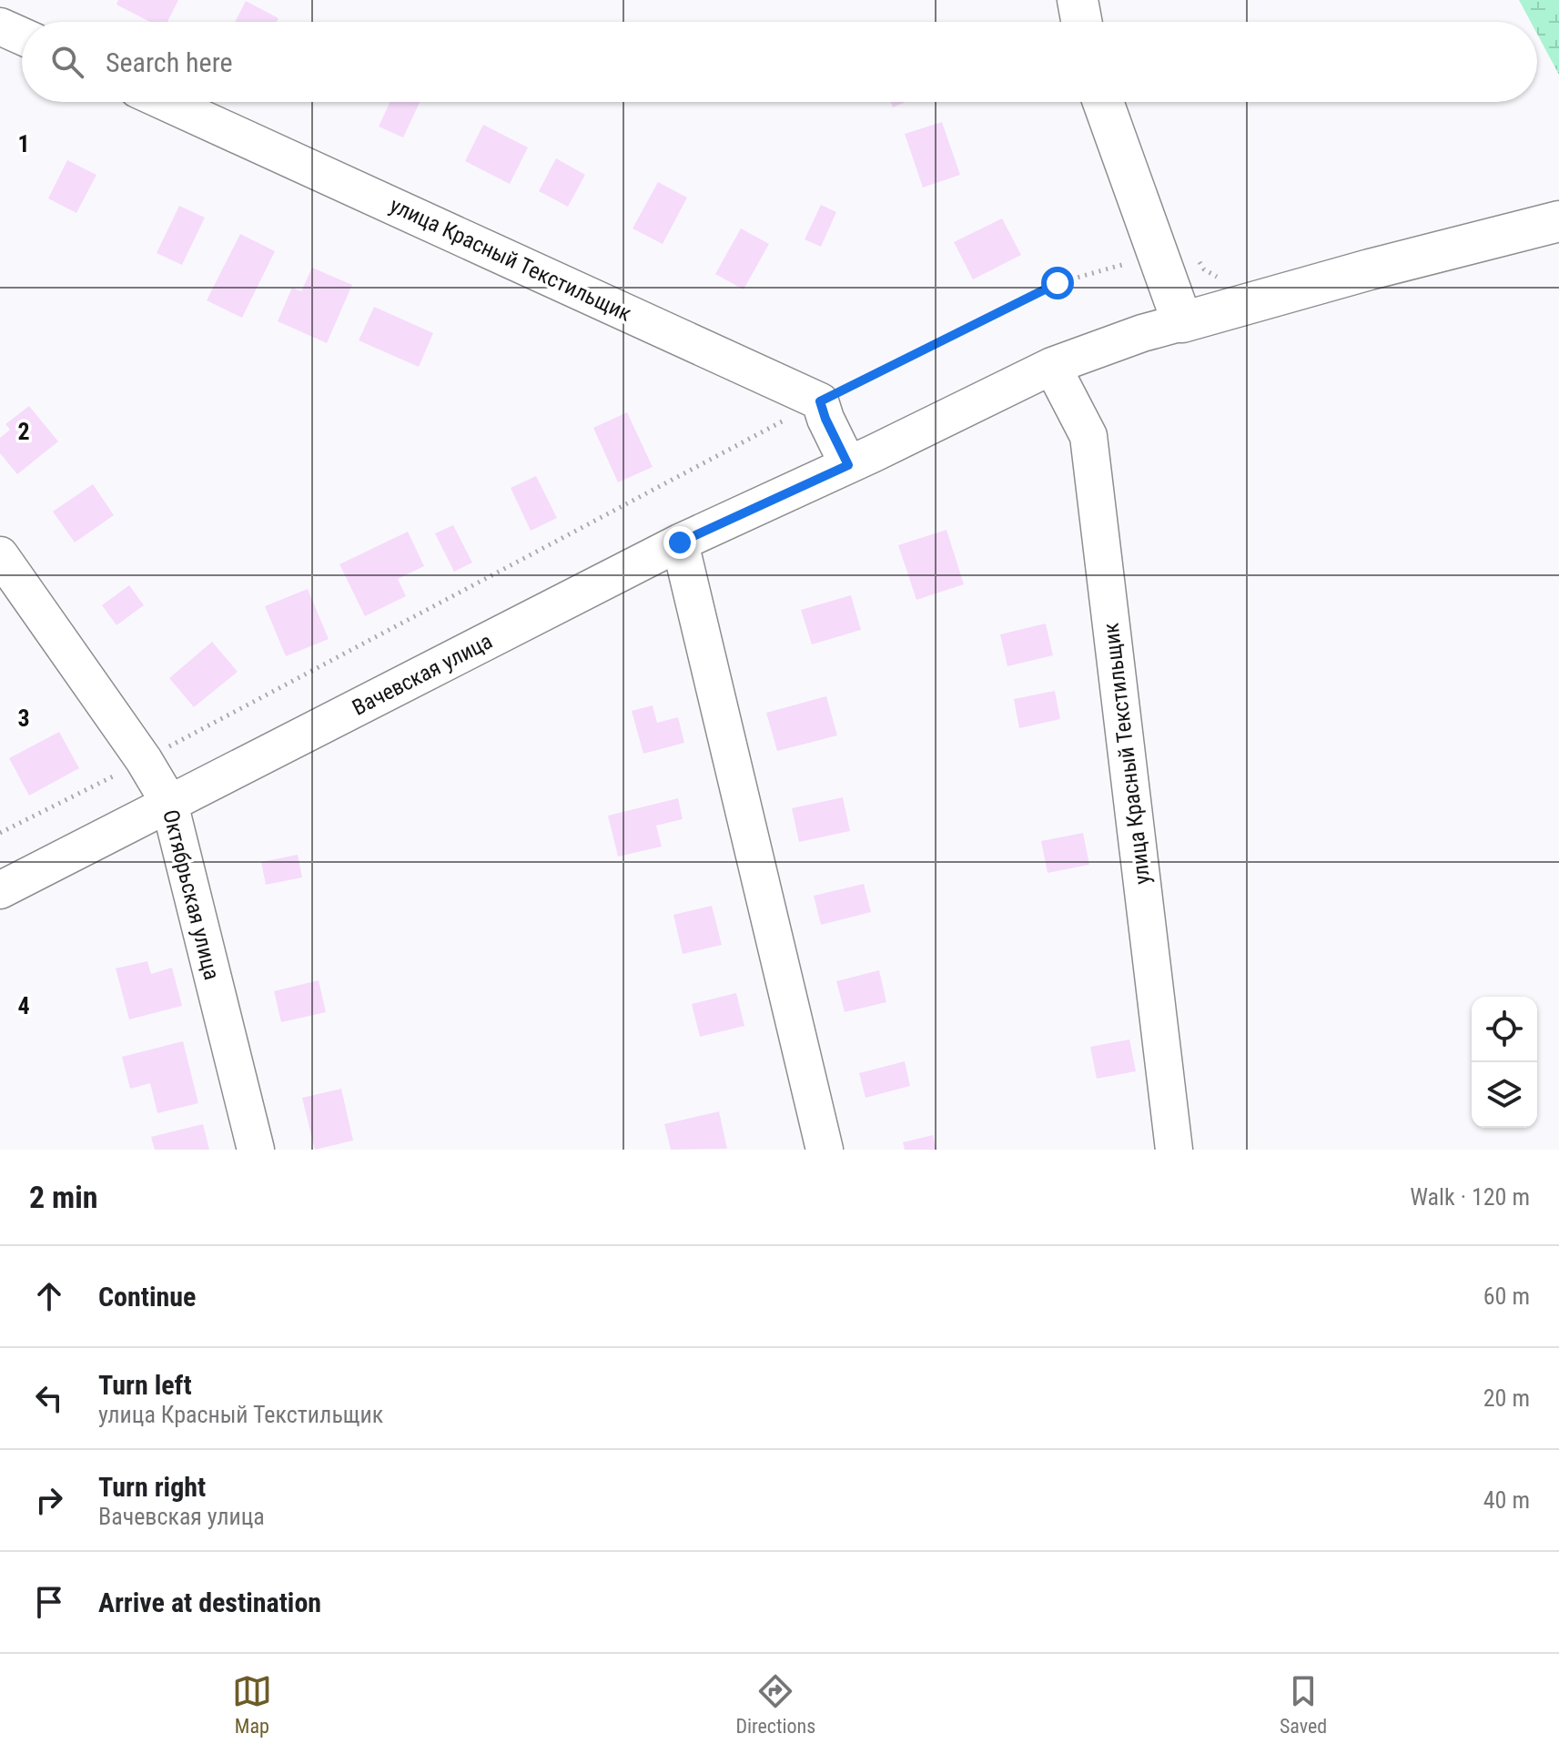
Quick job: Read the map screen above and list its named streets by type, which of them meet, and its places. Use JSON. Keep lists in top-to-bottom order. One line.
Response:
{"streets":{"street":["улица Красный Текстильщик","Вачевская улица","Октябрьская улица"]},"crossings":[["улица Красный Текстильщик","Вачевская улица"],["Вачевская улица","Октябрьская улица"]],"page":{"search":"Search here","heading":["2 min","Walk · 120 m"],"list":[["Continue","60 m"],["Turn left","улица Красный Текстильщик","20 m"],["Turn right","Вачевская улица","40 m"],"Arrive at destination"],"nav":["Map","Directions","Saved"]},"grid":{"rows":["1","2","3","4"]}}
